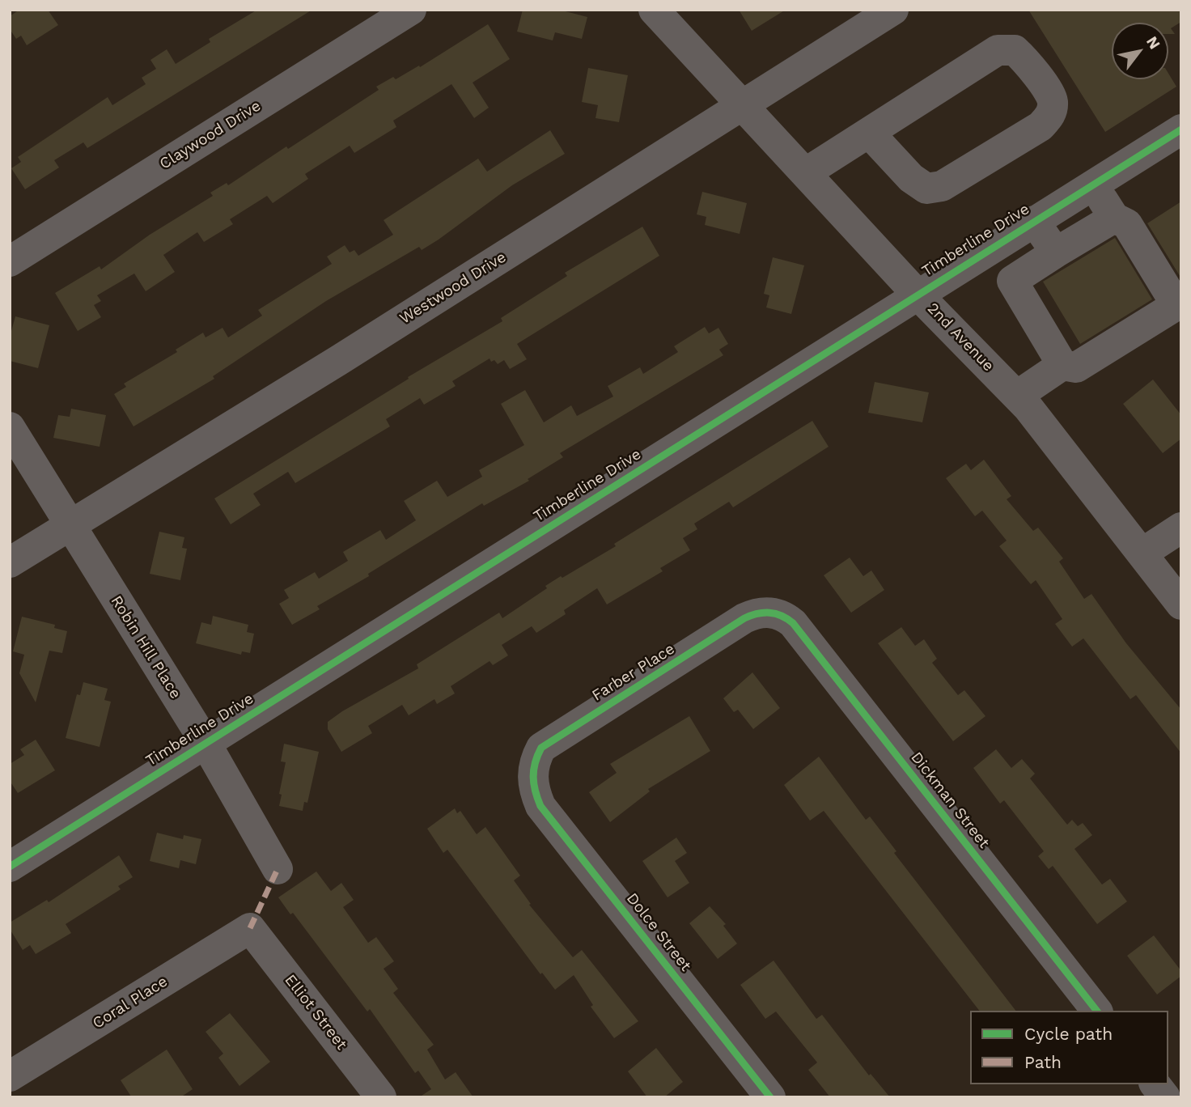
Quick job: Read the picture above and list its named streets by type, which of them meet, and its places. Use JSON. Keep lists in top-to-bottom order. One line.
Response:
{"streets":{"street":["Claywood Drive","Timberline Drive","Westwood Drive","2nd Avenue","Robin Hill Place","Farber Place","Dickman Street","Dolce Street","Coral Place","Elliot Street"]},"crossings":[["Timberline Drive","2nd Avenue"],["Timberline Drive","Robin Hill Place"],["Westwood Drive","2nd Avenue"],["Westwood Drive","Robin Hill Place"],["Farber Place","Dickman Street"],["Farber Place","Dolce Street"],["Coral Place","Elliot Street"]],"legend":["Cycle path","Path"],"north":"top right"}
